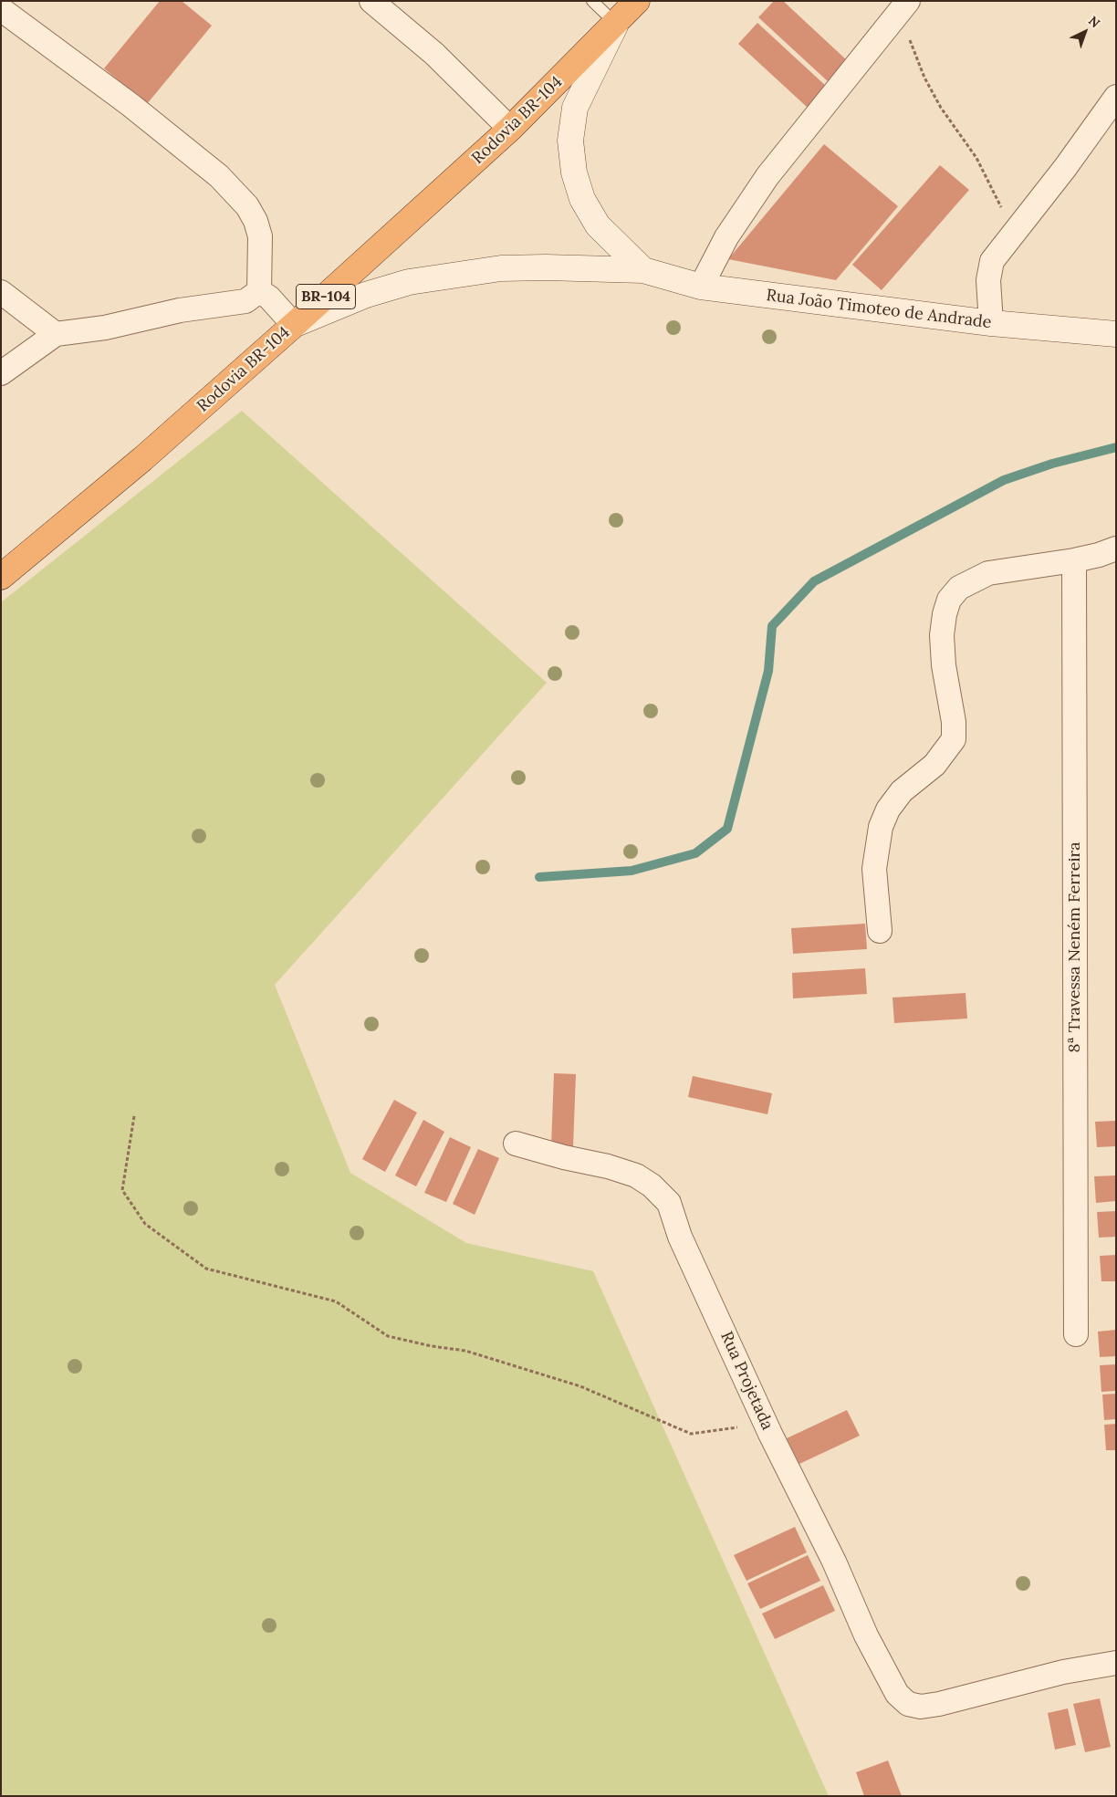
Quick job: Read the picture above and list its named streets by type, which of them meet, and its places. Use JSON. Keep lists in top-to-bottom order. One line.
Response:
{"streets":{"highway":["Rodovia BR-104","BR-104"],"main road":["Rua João Timoteo de Andrade"],"street":["8ª Travessa Neném Ferreira","Rua Projetada"]},"north":"top right"}
